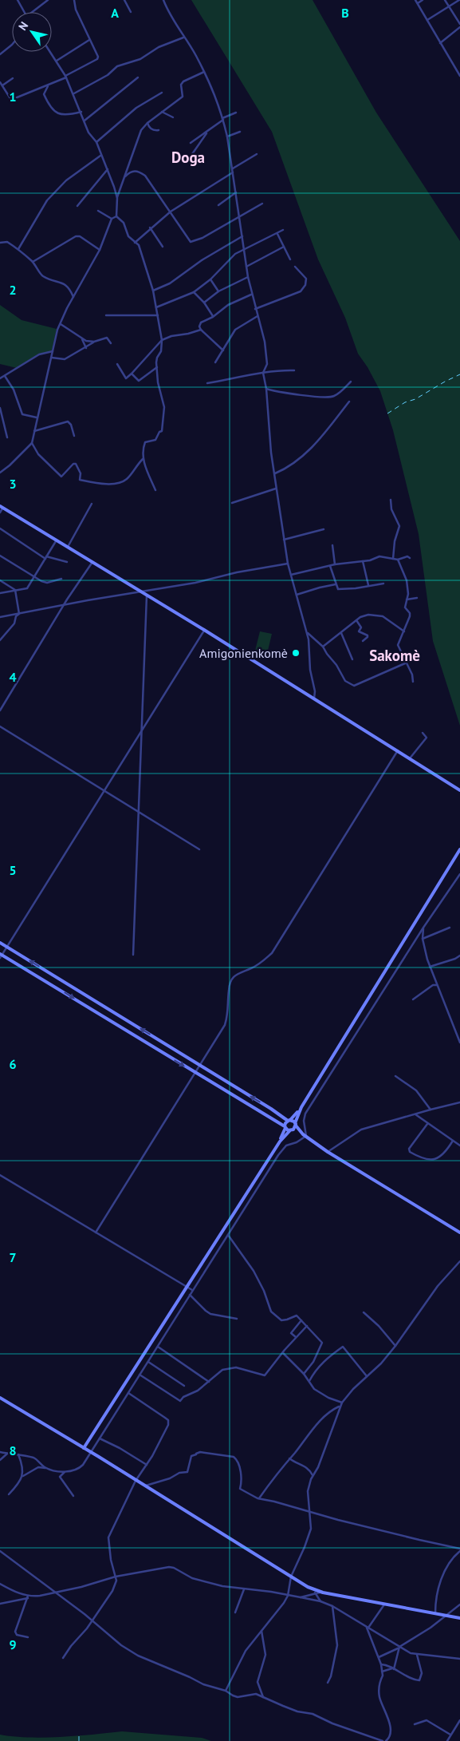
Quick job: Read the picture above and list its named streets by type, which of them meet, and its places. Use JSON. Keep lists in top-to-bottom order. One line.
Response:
{"districts":["Doga","Sakomè"],"places":["Amigonienkomè"],"north":"top left","grid":{"columns":["A","B"],"rows":["1","2","3","4","5","6","7","8","9"]}}
